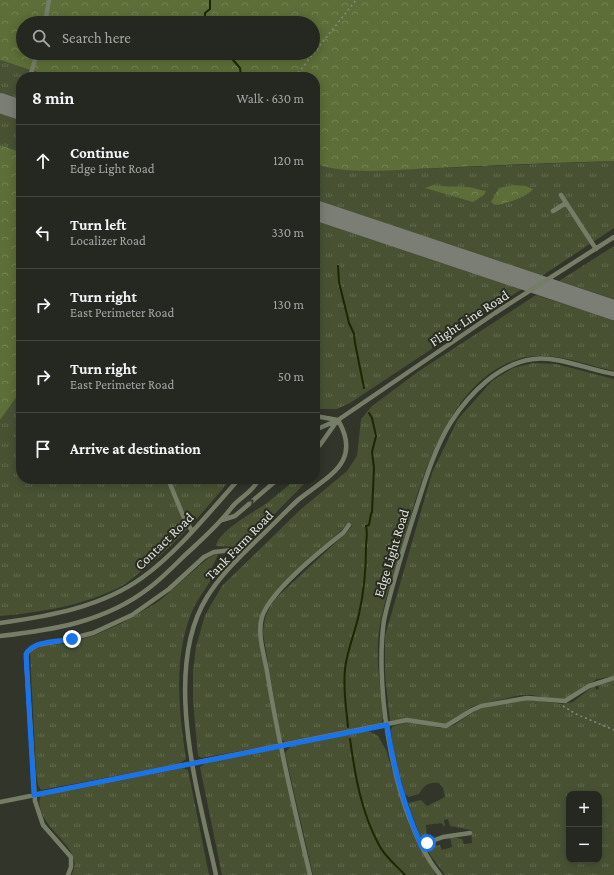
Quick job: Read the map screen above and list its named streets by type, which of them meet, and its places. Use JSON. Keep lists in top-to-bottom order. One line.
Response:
{"streets":{"lane":["Flight Line Road","Contact Road","Tank Farm Road","Edge Light Road"]},"crossings":[["Flight Line Road","Tank Farm Road"]],"page":{"search":"Search here","heading":["8 min","Walk · 630 m"],"list":[["Continue","Edge Light Road","120 m"],["Turn left","Localizer Road","330 m"],["Turn right","East Perimeter Road","130 m"],["Turn right","East Perimeter Road","50 m"],"Arrive at destination"],"map_buttons":["+","−"]}}
